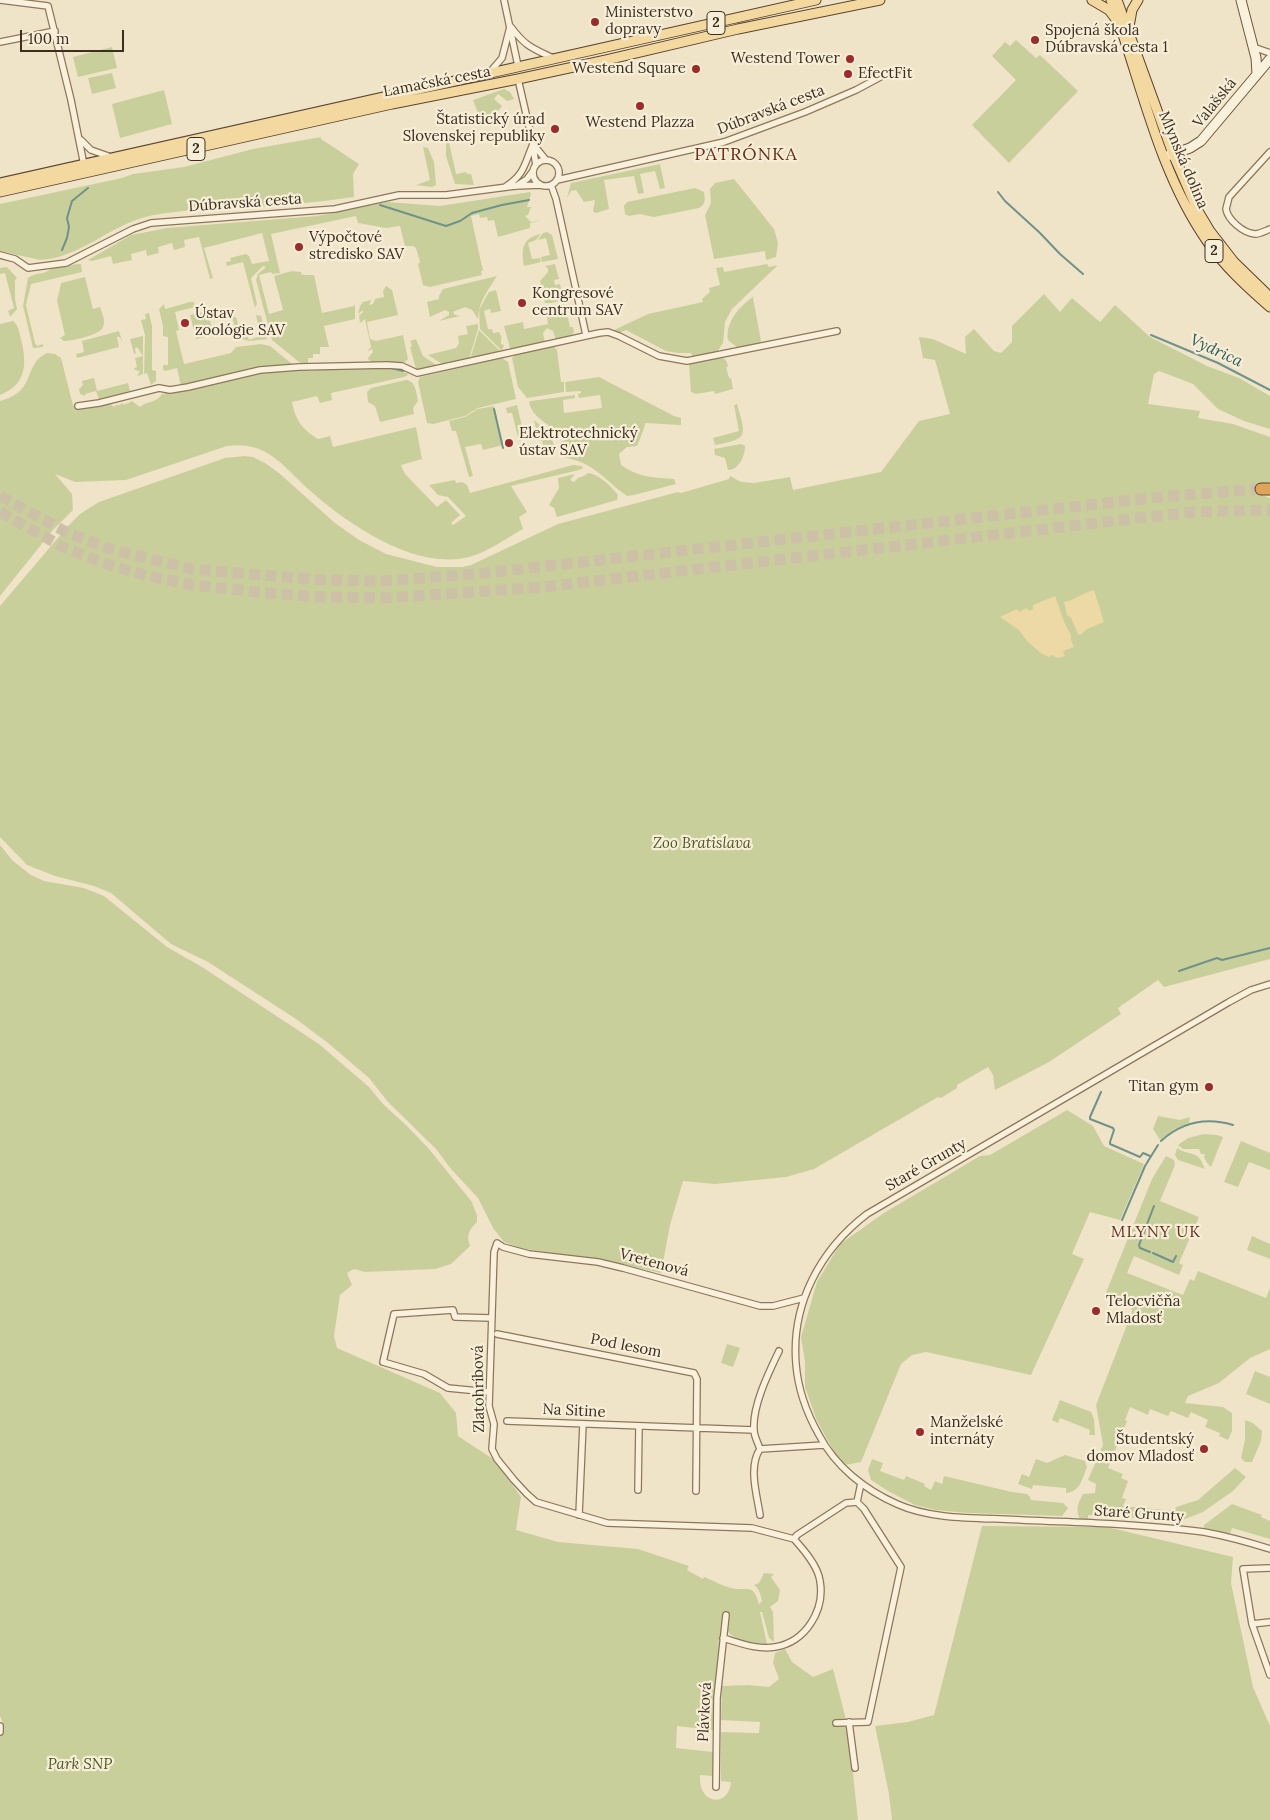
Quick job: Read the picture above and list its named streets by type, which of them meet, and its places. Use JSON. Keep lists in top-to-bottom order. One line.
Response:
{"streets":{"main road":["2","Lamačská cesta","Mlynská dolina"],"street":["Valašská","Dúbravská cesta","Staré Grunty","Vretenová","Pod lesom","Zlatohríbová","Na Sitine","Plávková"]},"crossings":[["2","Mlynská dolina"],["Valašská","Mlynská dolina"],["Staré Grunty","Vretenová"],["Vretenová","Zlatohríbová"],["Pod lesom","Na Sitine"]],"districts":["PATRÓNKA","MLYNY UK"],"water":["Vydrica"],"parks":["Zoo Bratislava","Park SNP"],"places":["Ministerstvo dopravy","Spojená škola Dúbravská cesta 1","Westend Tower","Westend Square","EfectFit","Westend Plazza","Štatistický úrad Slovenskej republiky","Výpočtové stredisko SAV","Kongresové centrum SAV","Ústav zoológie SAV","Elektrotechnický ústav SAV","Titan gym","Telocvičňa Mladosť","Manželské internáty","Študentský domov Mladosť"],"scale_bar":"100 m"}
